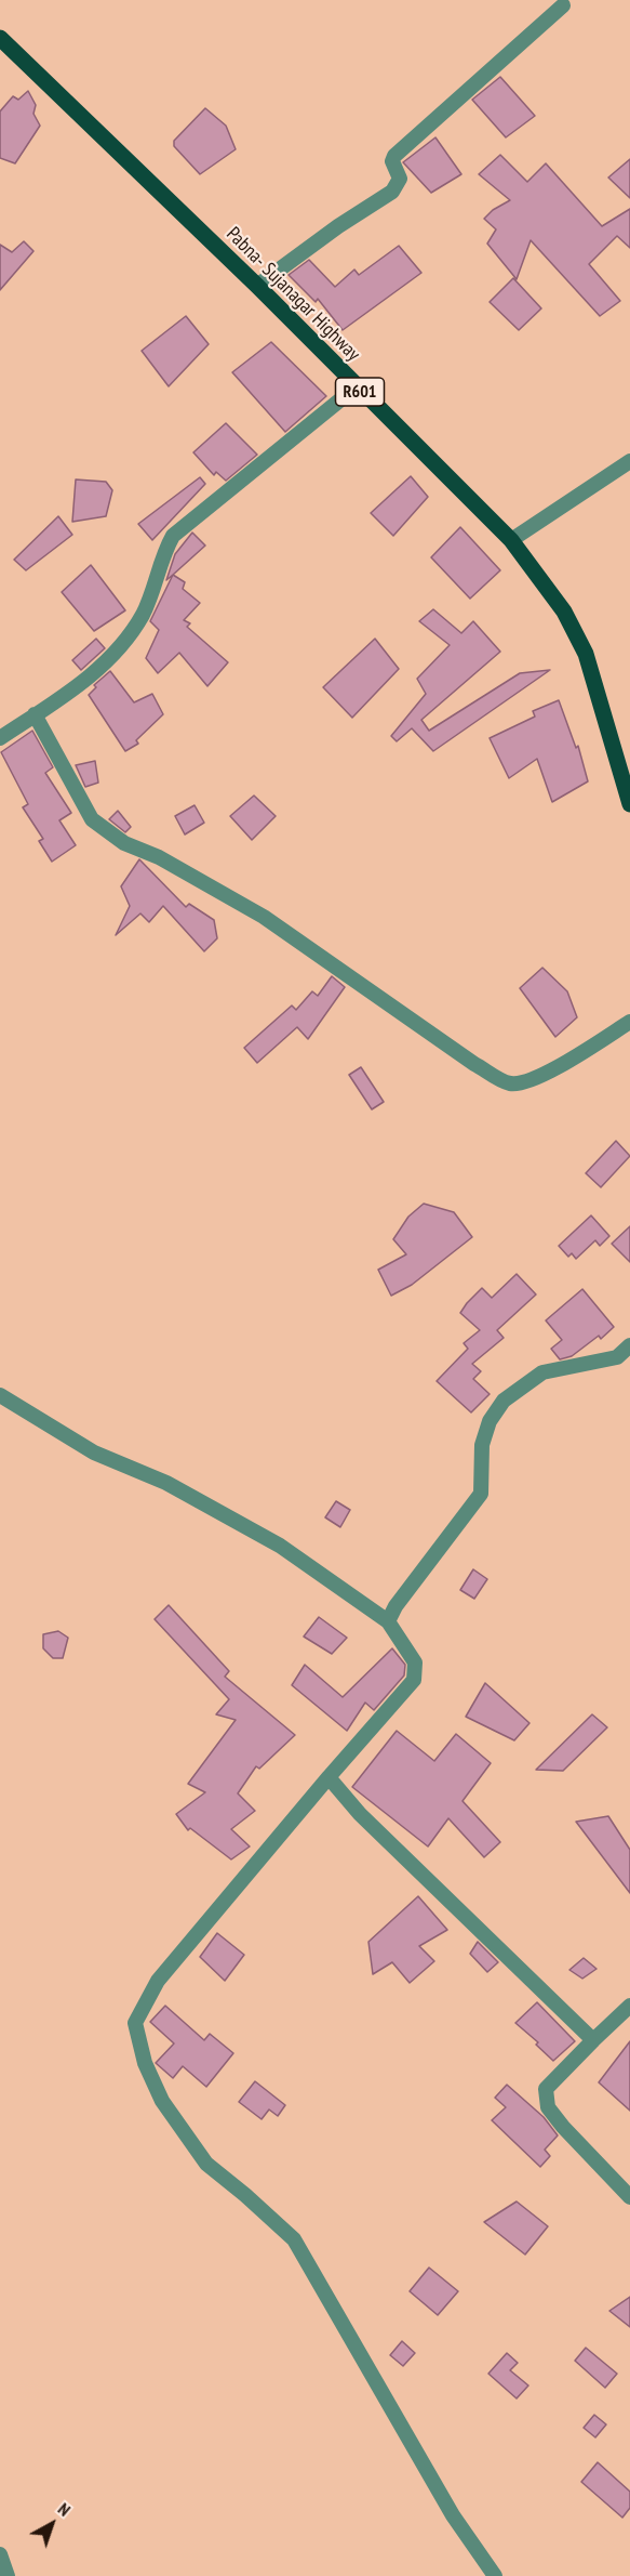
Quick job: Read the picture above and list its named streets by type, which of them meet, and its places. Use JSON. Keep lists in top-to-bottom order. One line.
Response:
{"streets":{"main road":["Pabna- Sujanagar Highway","R601"]},"north":"top right"}
